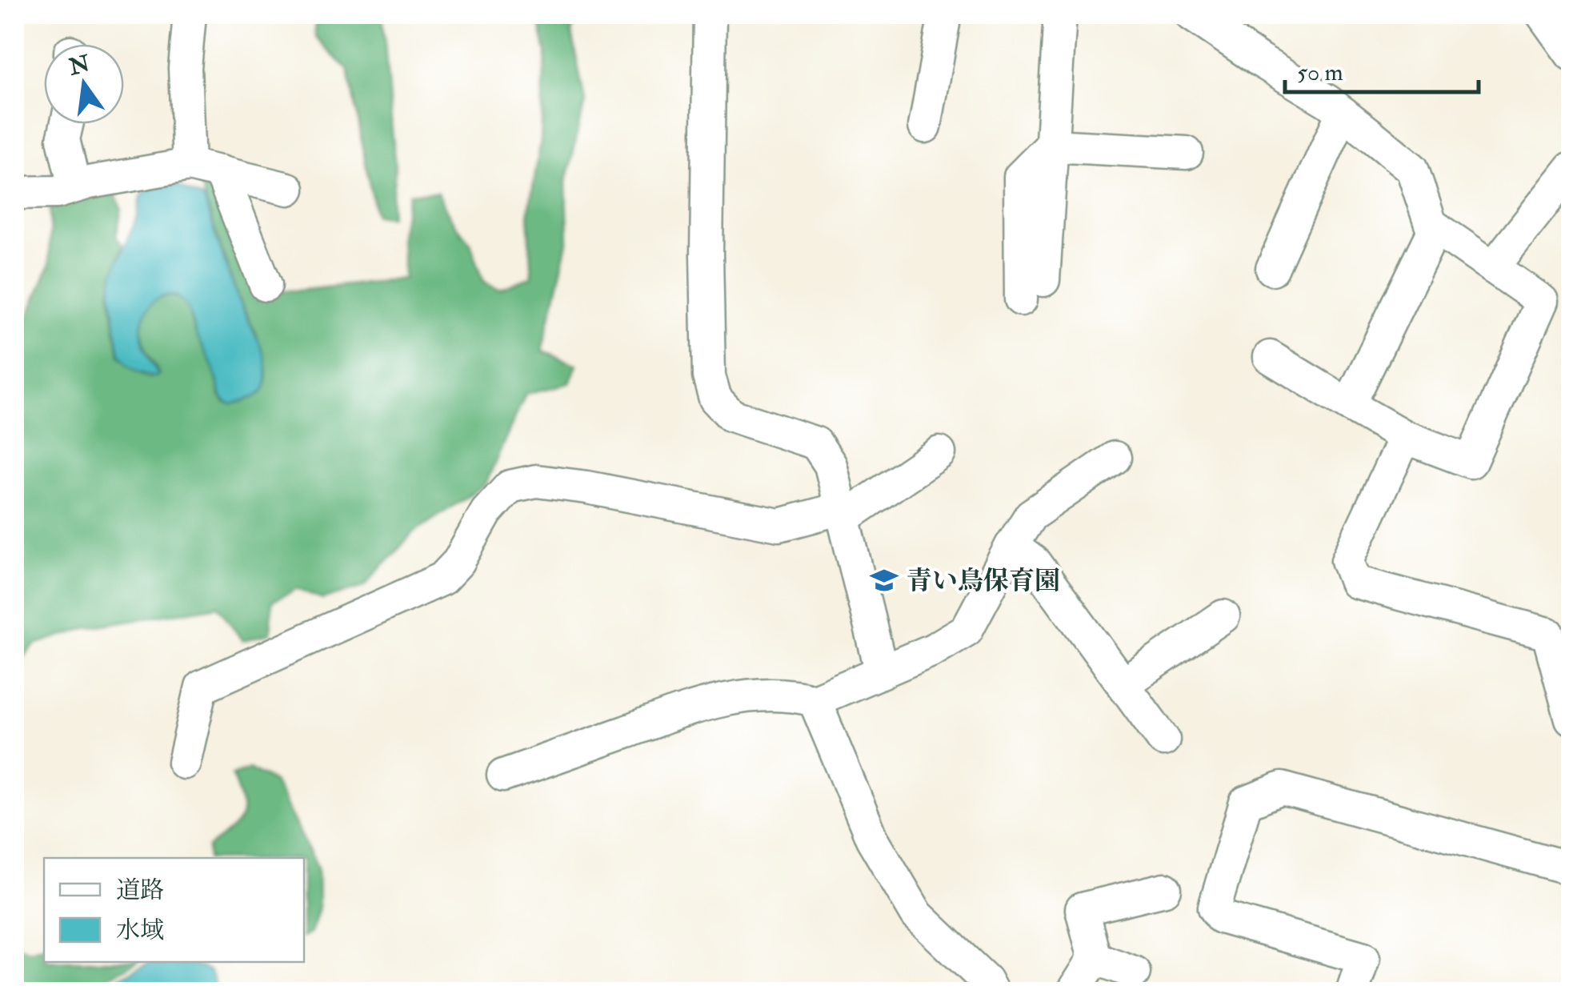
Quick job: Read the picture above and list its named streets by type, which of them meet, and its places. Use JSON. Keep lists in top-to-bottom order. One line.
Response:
{"places":{"school or university":["青い鳥保育園"]},"legend":["道路","水域"],"scale_bar":"50 m","north":"top"}
